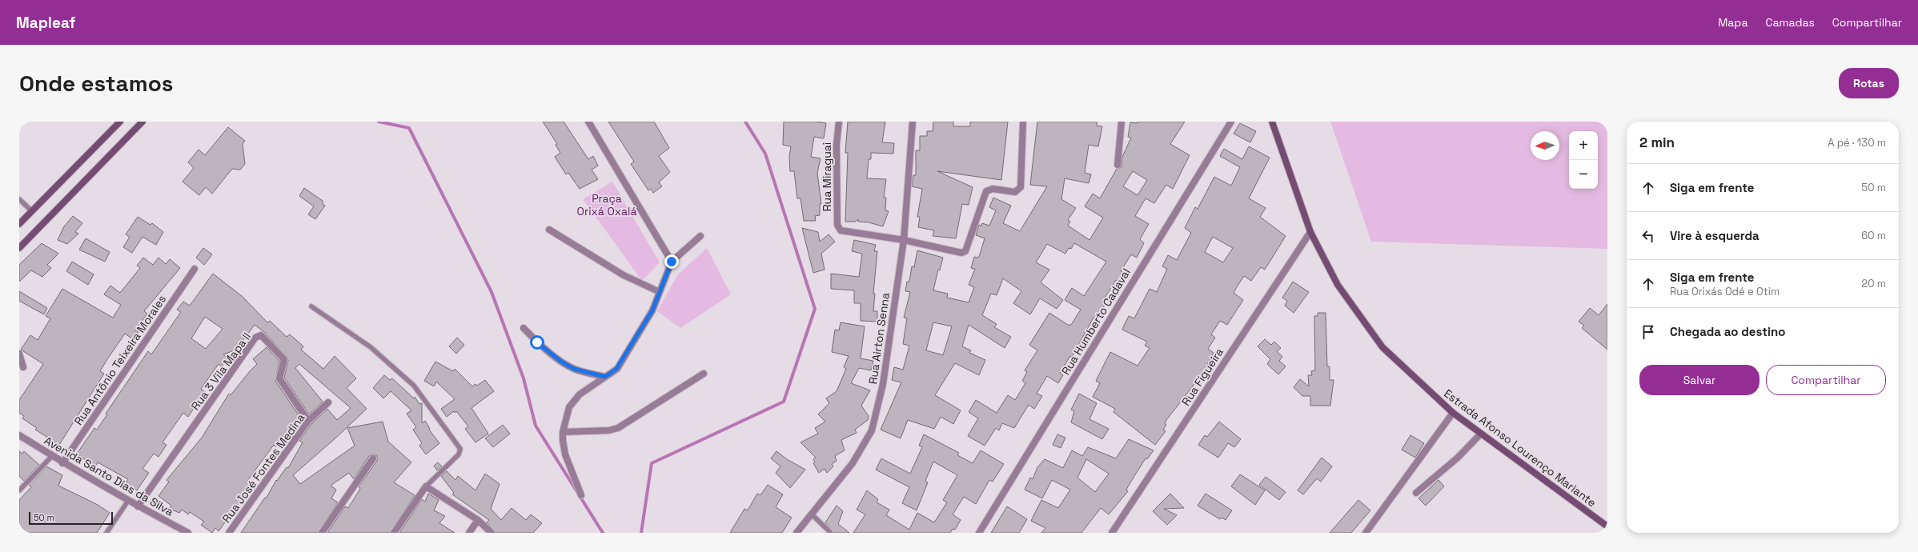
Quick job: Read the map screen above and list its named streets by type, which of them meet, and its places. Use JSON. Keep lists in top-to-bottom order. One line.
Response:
{"streets":{"main road":["Estrada Afonso Lourenço Mariante"],"street":["Rua Miraguai","Rua Humberto Cadaval","Rua Airton Senna","Rua Antônio Teixeira Morales","Rua 3 Vila Mapa II","Rua Figueira","Rua José Fontes Medina","Avenida Santo Dias da Silva"]},"crossings":[["Rua Miraguai","Rua Airton Senna"],["Rua Antônio Teixeira Morales","Avenida Santo Dias da Silva"],["Rua 3 Vila Mapa II","Rua José Fontes Medina"],["Rua 3 Vila Mapa II","Avenida Santo Dias da Silva"],["Rua Figueira","Estrada Afonso Lourenço Mariante"]],"parks":["Praça Orixá Oxalá"],"scale_bar":"50 m","north":"left","page":{"header":"Mapleaf","nav":["Mapa","Camadas","Compartilhar"],"buttons":["Rotas",["Salvar","Compartilhar"]],"title":"Onde estamos","heading":["2 min","A pé · 130 m"],"map_buttons":["+","−"],"list":[["Siga em frente","50 m"],["Vire à esquerda","60 m"],["Siga em frente","Rua Orixás Odé e Otim","20 m"],"Chegada ao destino"],"scale":"50 m"}}
